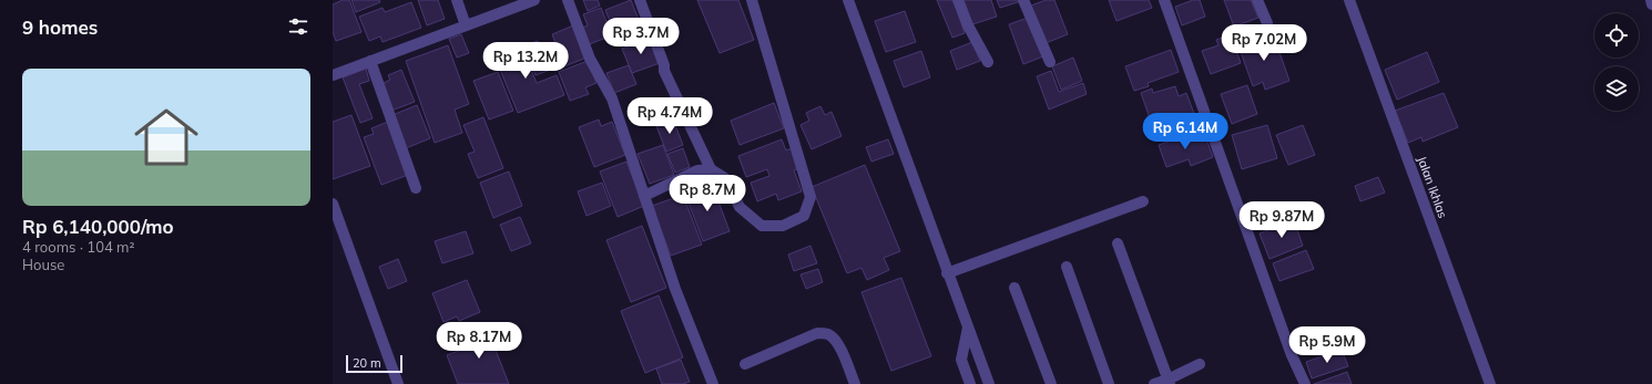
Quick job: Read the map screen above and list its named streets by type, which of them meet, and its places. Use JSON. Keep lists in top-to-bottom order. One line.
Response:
{"streets":{"street":["Jalan Ikhlas"]},"scale_bar":"20 m","page":{"heading":"9 homes","price":["Rp 3.7M","Rp 7.02M","Rp 13.2M","Rp 4.74M","Rp 6.14M","Rp 8.7M","Rp 9.87M","Rp 8.17M","Rp 5.9M"],"list":[{"name":"Rp 6,140,000/mo","note":"4 rooms · 104 m² · House"}],"scale":"20 m"}}
